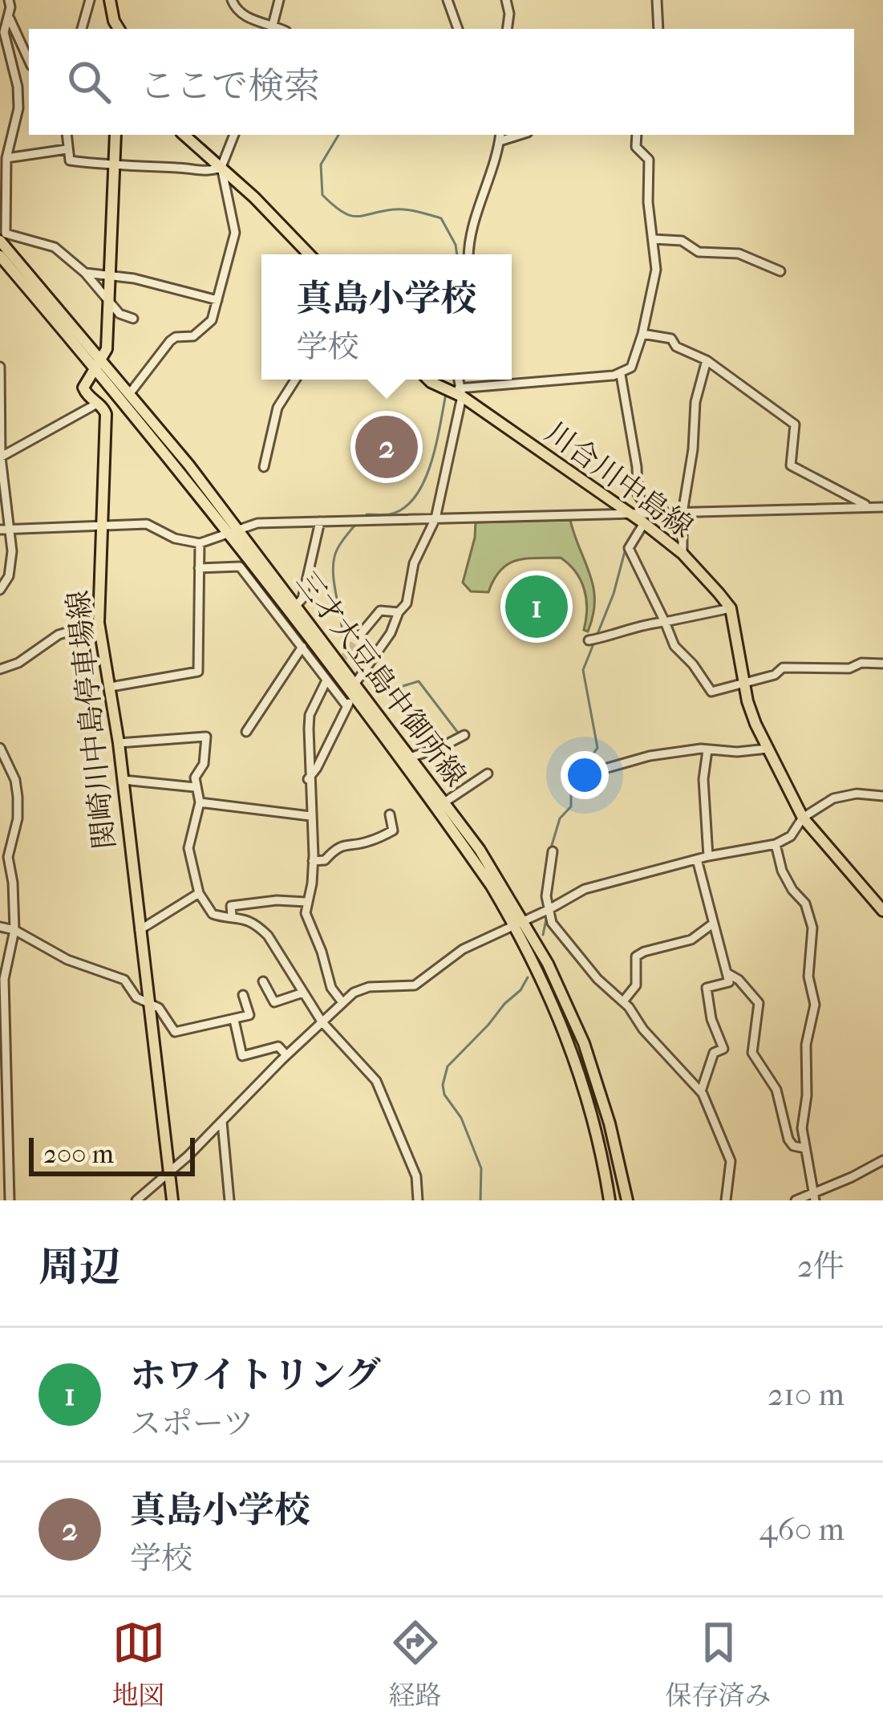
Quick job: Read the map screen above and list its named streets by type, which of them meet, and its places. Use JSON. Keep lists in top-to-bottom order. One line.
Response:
{"streets":{"main road":["川合川中島線","三才大豆島中御所線","関崎川中島停車場線"]},"crossings":[["三才大豆島中御所線","関崎川中島停車場線"]],"scale_bar":"200 m","page":{"search":"ここで検索","popup":["真島小学校","学校"],"pins":["2","1"],"scale":"200 m","heading":["周辺","2件"],"list":[{"mark":"1","name":"ホワイトリング","note":"スポーツ","value":"210 m"},{"mark":"2","name":"真島小学校","note":"学校","value":"460 m"}],"nav":["地図","経路","保存済み"]}}
